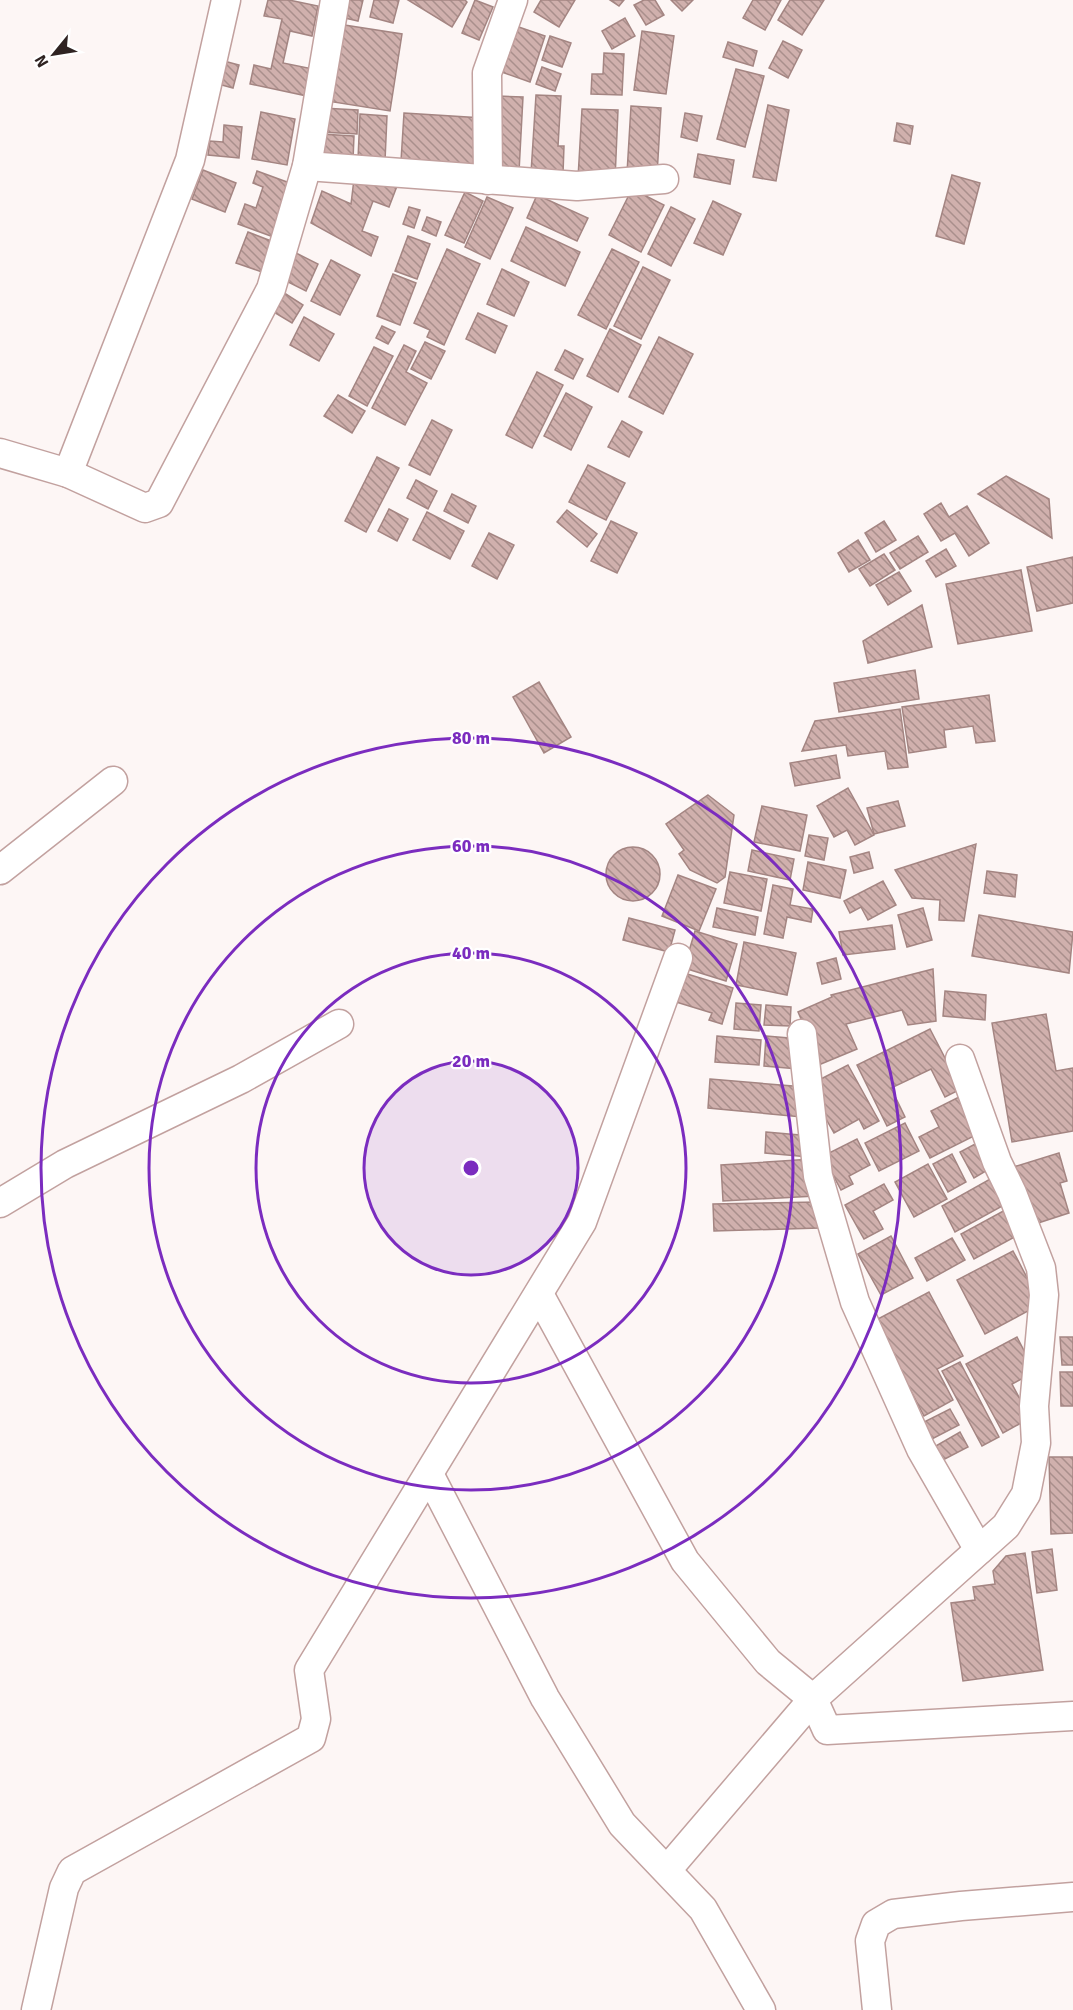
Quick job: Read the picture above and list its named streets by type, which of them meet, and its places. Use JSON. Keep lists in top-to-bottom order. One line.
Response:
{"north":"bottom left","rings":["80 m","60 m","40 m","20 m"]}
